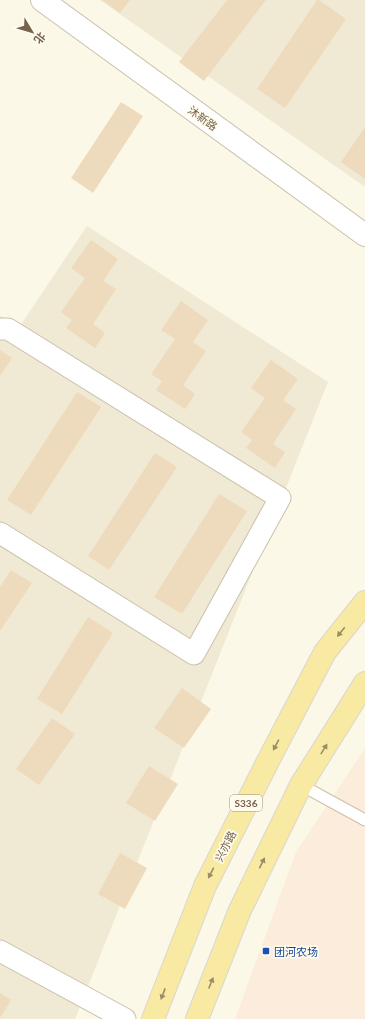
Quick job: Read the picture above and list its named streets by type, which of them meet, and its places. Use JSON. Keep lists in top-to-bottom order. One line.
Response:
{"streets":{"main road":["S336","兴亦路"],"street":["沐新路"]},"places":{"transit":["团河农场"]},"north":"bottom right"}
